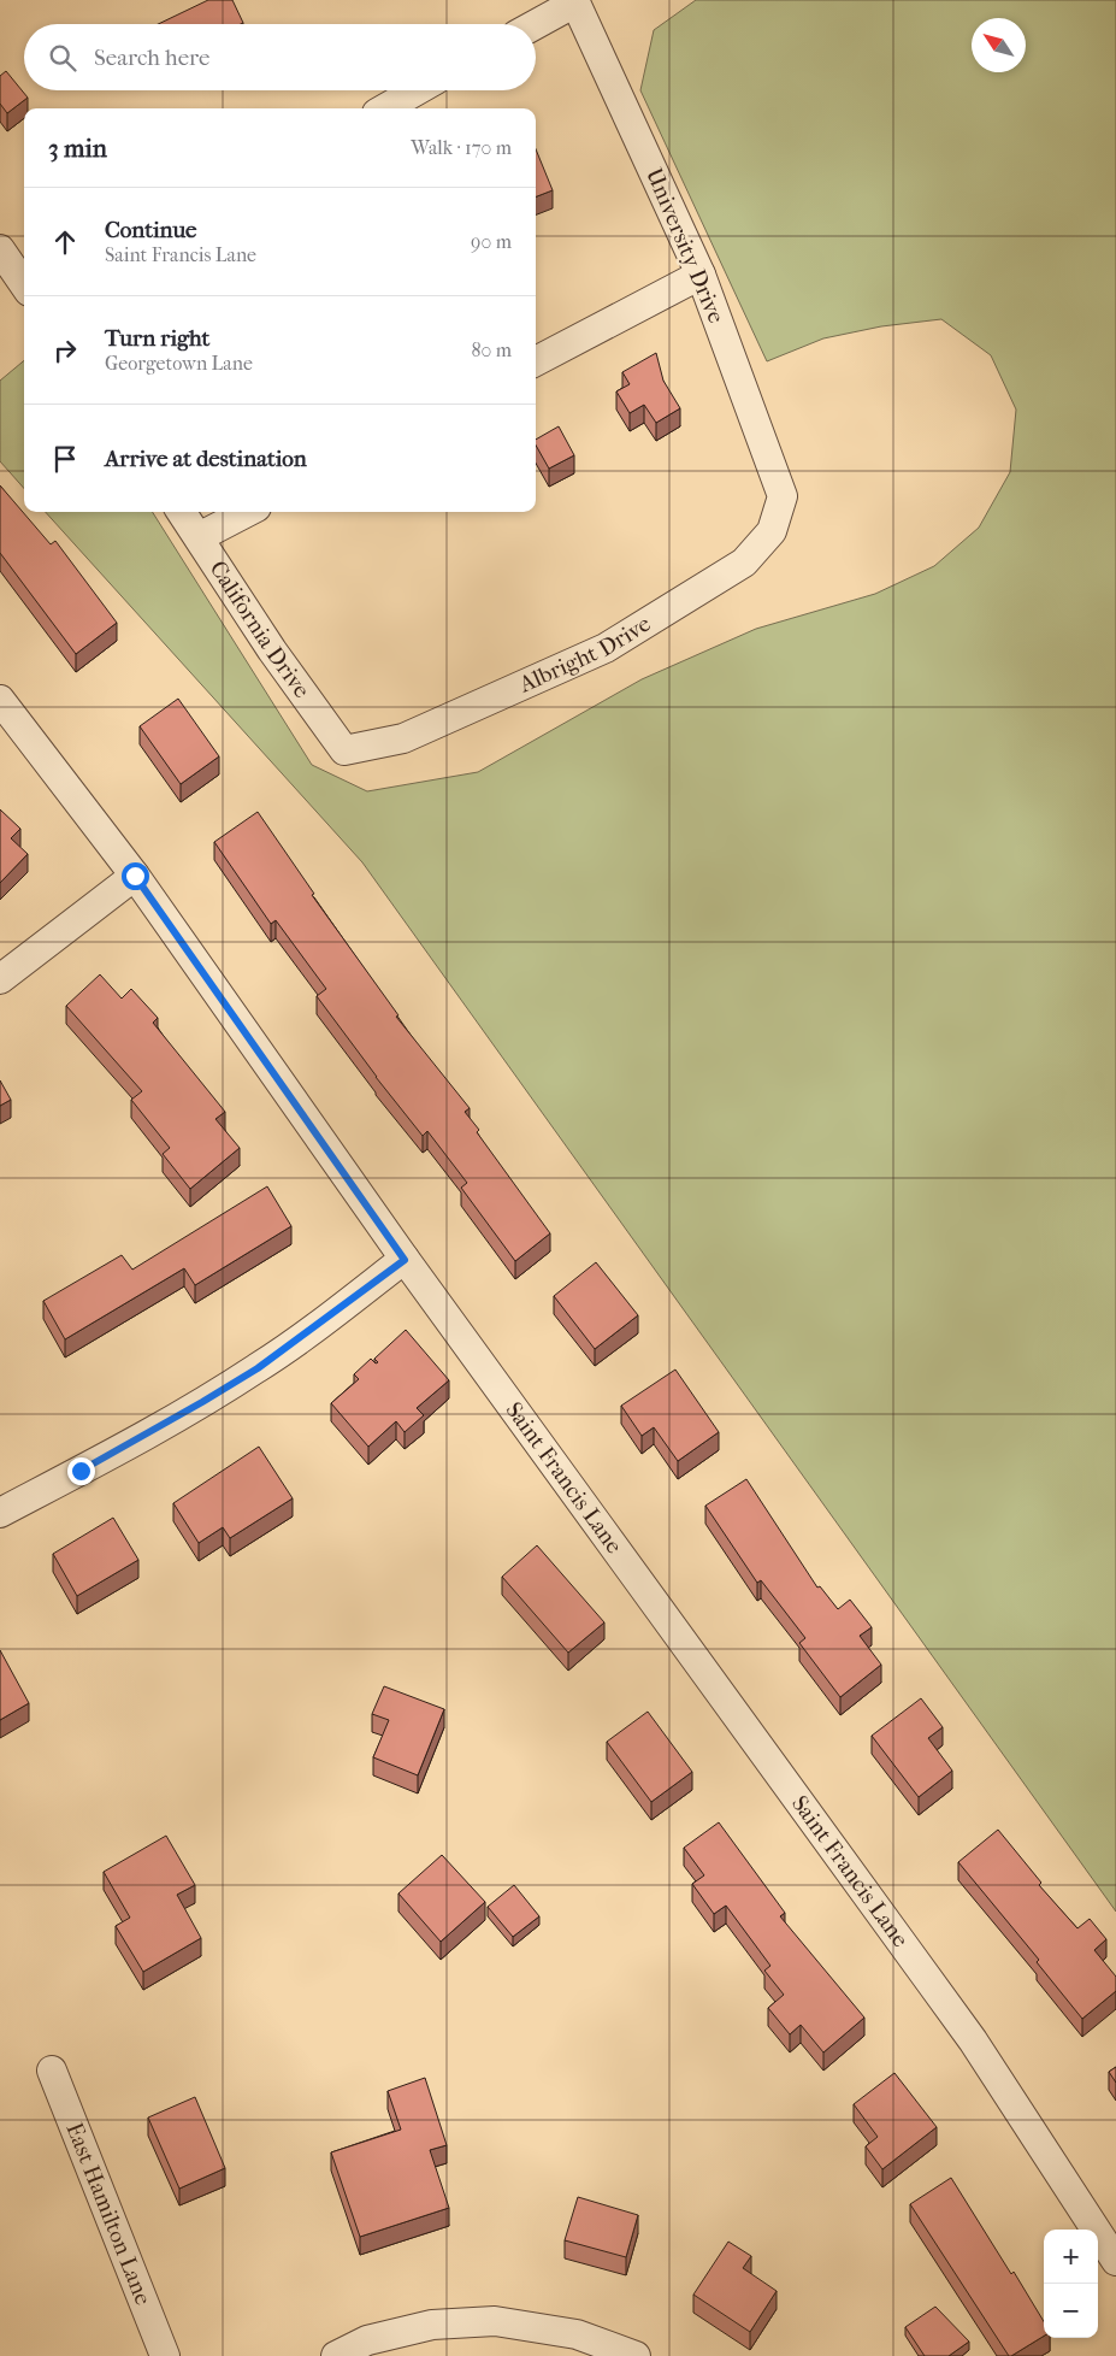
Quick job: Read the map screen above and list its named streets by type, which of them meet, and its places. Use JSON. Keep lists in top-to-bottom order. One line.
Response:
{"streets":{"street":["University Drive","California Drive","Albright Drive","Saint Francis Lane","East Hamilton Lane"]},"crossings":[["University Drive","Albright Drive"],["California Drive","Albright Drive"]],"north":"top left","page":{"search":"Search here","heading":["3 min","Walk · 170 m"],"list":[["Continue","Saint Francis Lane","90 m"],["Turn right","Georgetown Lane","80 m"],"Arrive at destination"],"map_buttons":["+","−"]}}
